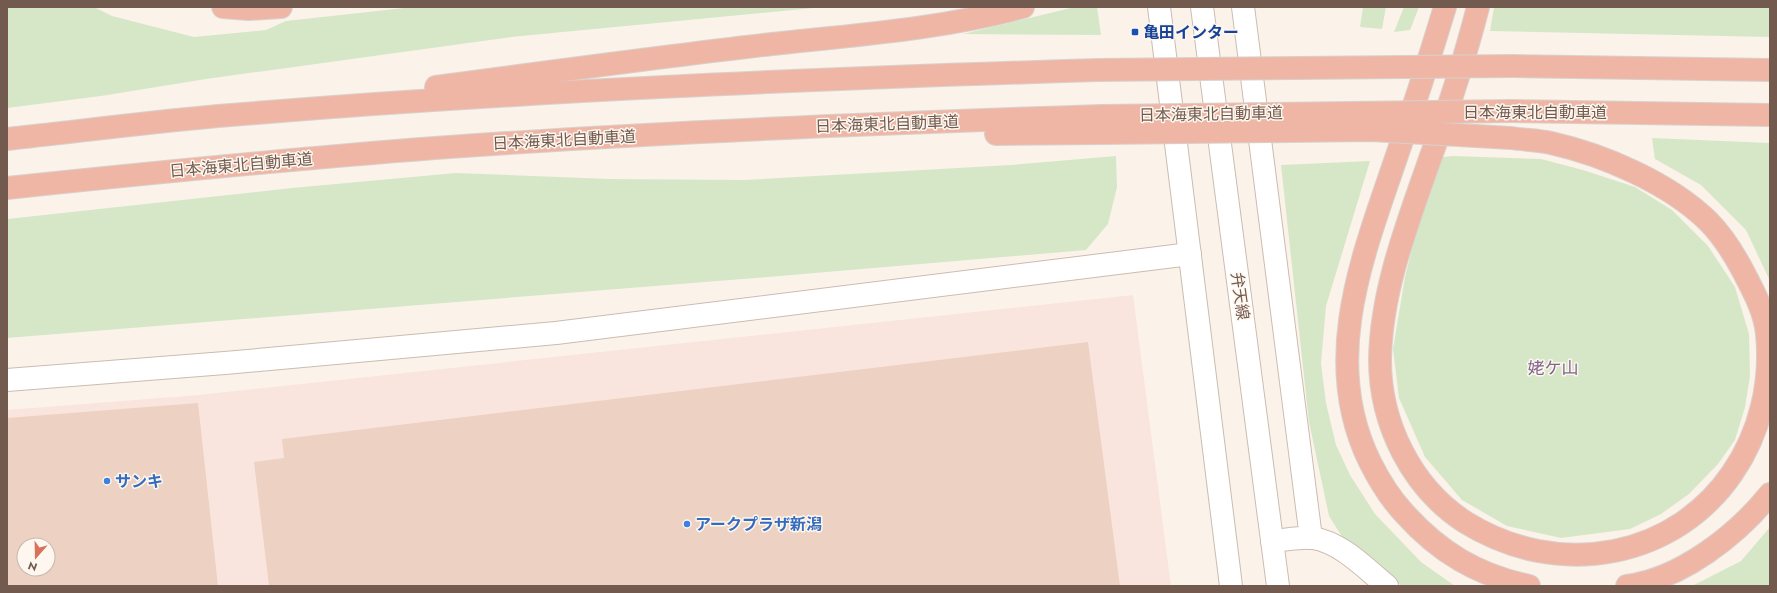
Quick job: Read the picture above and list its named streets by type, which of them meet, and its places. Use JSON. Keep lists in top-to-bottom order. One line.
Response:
{"streets":{"highway":["日本海東北自動車道"],"street":["弁天線"]},"districts":["姥ケ山"],"places":{"transit":["亀田インター"],"other":["サンキ","アークプラザ新潟"]},"north":"bottom"}
